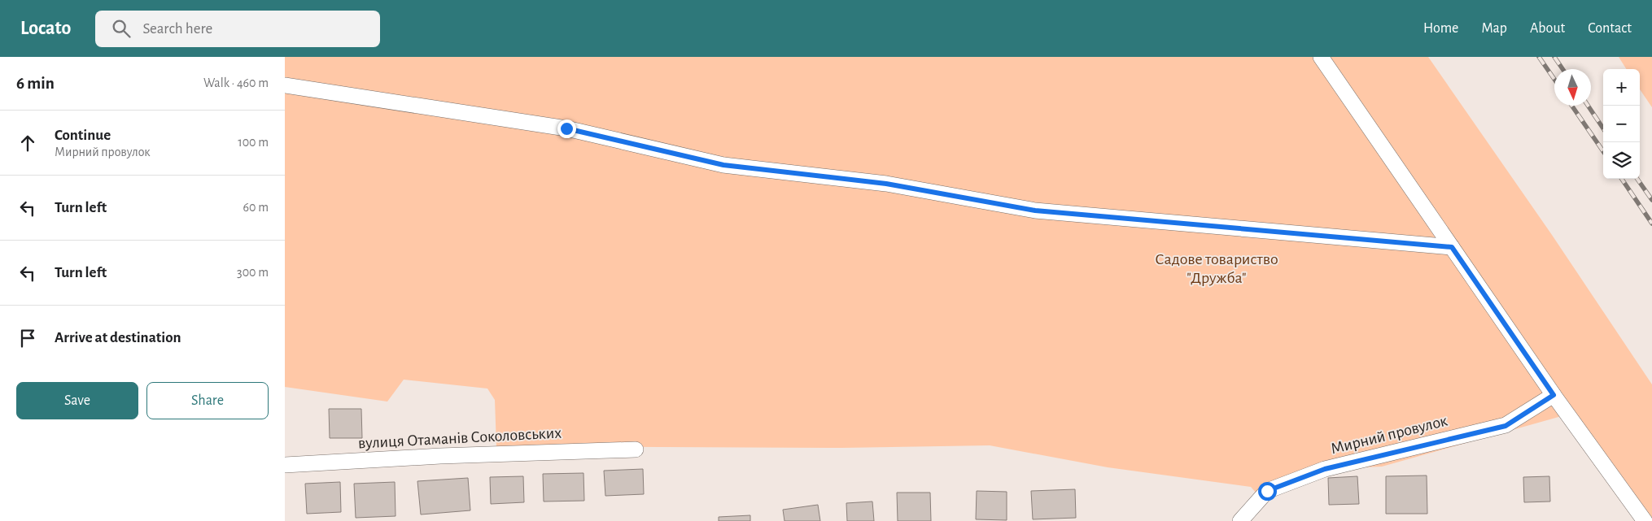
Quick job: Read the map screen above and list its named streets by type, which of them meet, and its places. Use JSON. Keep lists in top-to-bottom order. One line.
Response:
{"streets":{"street":["Мирний провулок","вулиця Отаманів Соколовських"]},"parks":["Садове товариство \"Дружба\""],"north":"bottom","page":{"header":"Locato","search":"Search here","nav":["Home","Map","About","Contact"],"heading":["6 min","Walk · 460 m"],"map_buttons":["+","−"],"list":[["Continue","Мирний провулок","100 m"],["Turn left","60 m"],["Turn left","300 m"],"Arrive at destination"],"buttons":["Save","Share"]}}
